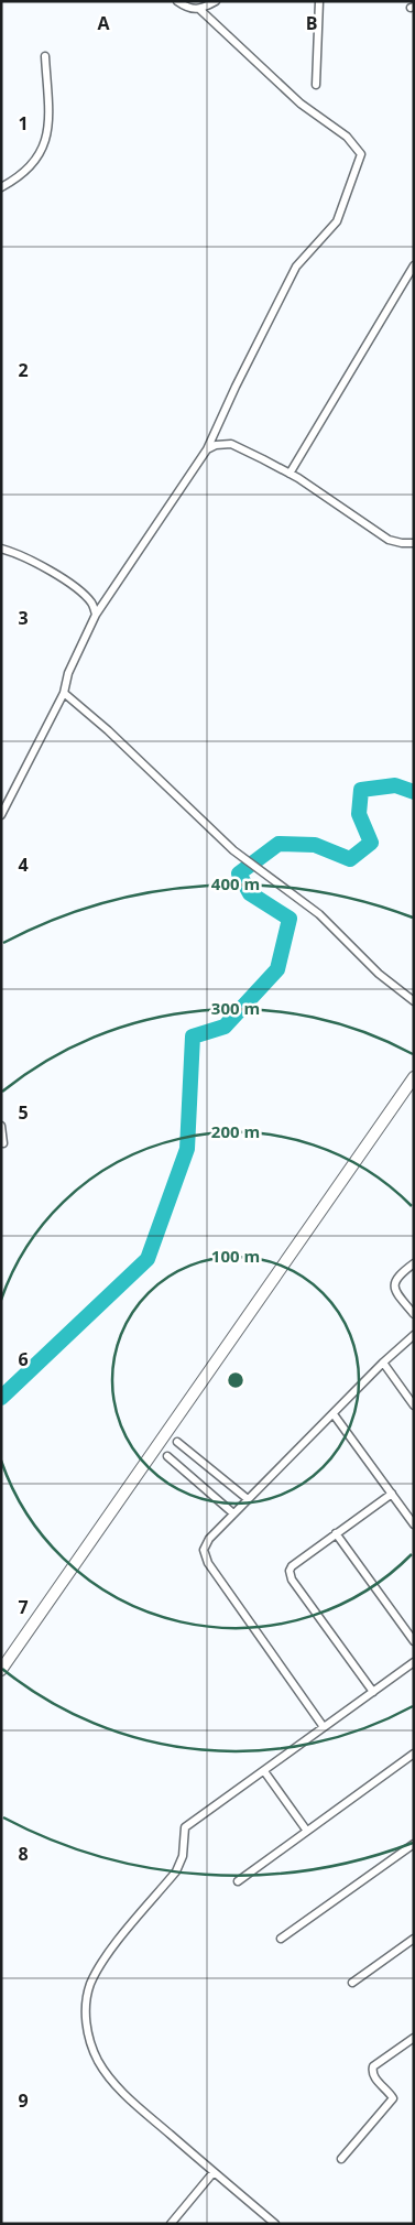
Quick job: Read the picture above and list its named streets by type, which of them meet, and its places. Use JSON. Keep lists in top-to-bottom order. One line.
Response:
{"grid":{"columns":["A","B"],"rows":["1","2","3","4","5","6","7","8","9"]},"rings":["400 m","300 m","200 m","100 m"]}
